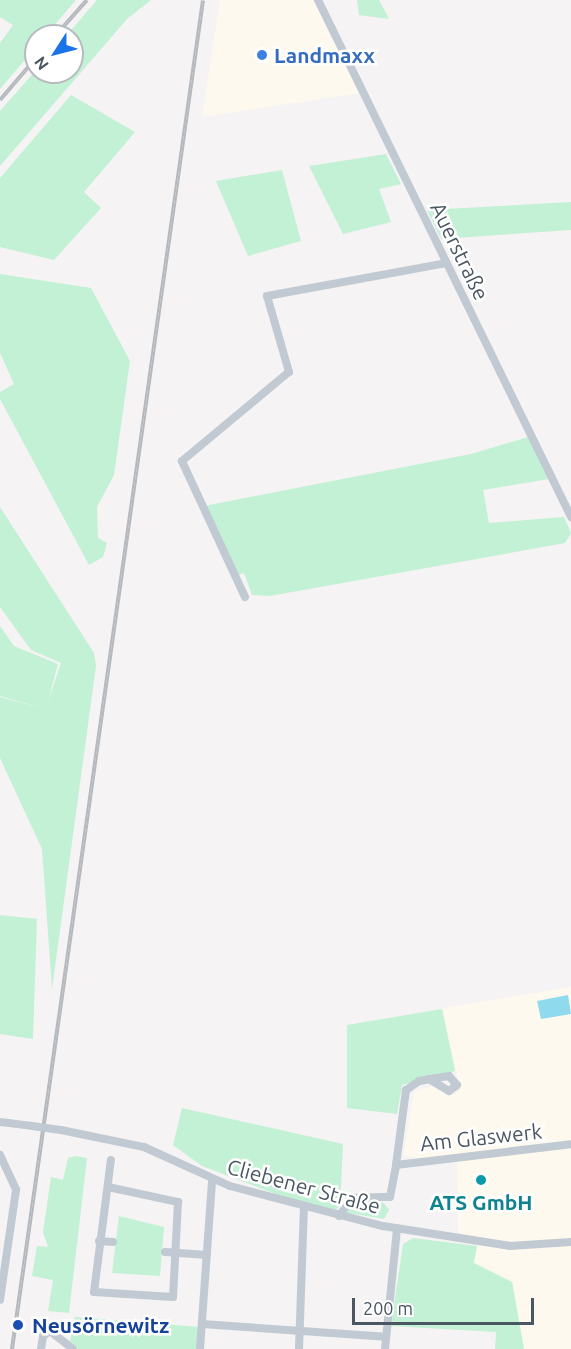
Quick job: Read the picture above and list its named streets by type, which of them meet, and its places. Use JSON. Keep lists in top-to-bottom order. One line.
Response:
{"streets":{"street":["Auerstraße","Am Glaswerk","Cliebener Straße"]},"crossings":[["Am Glaswerk","Cliebener Straße"]],"places":["Landmaxx","ATS GmbH","Neusörnewitz"],"scale_bar":"200 m","north":"bottom left"}
